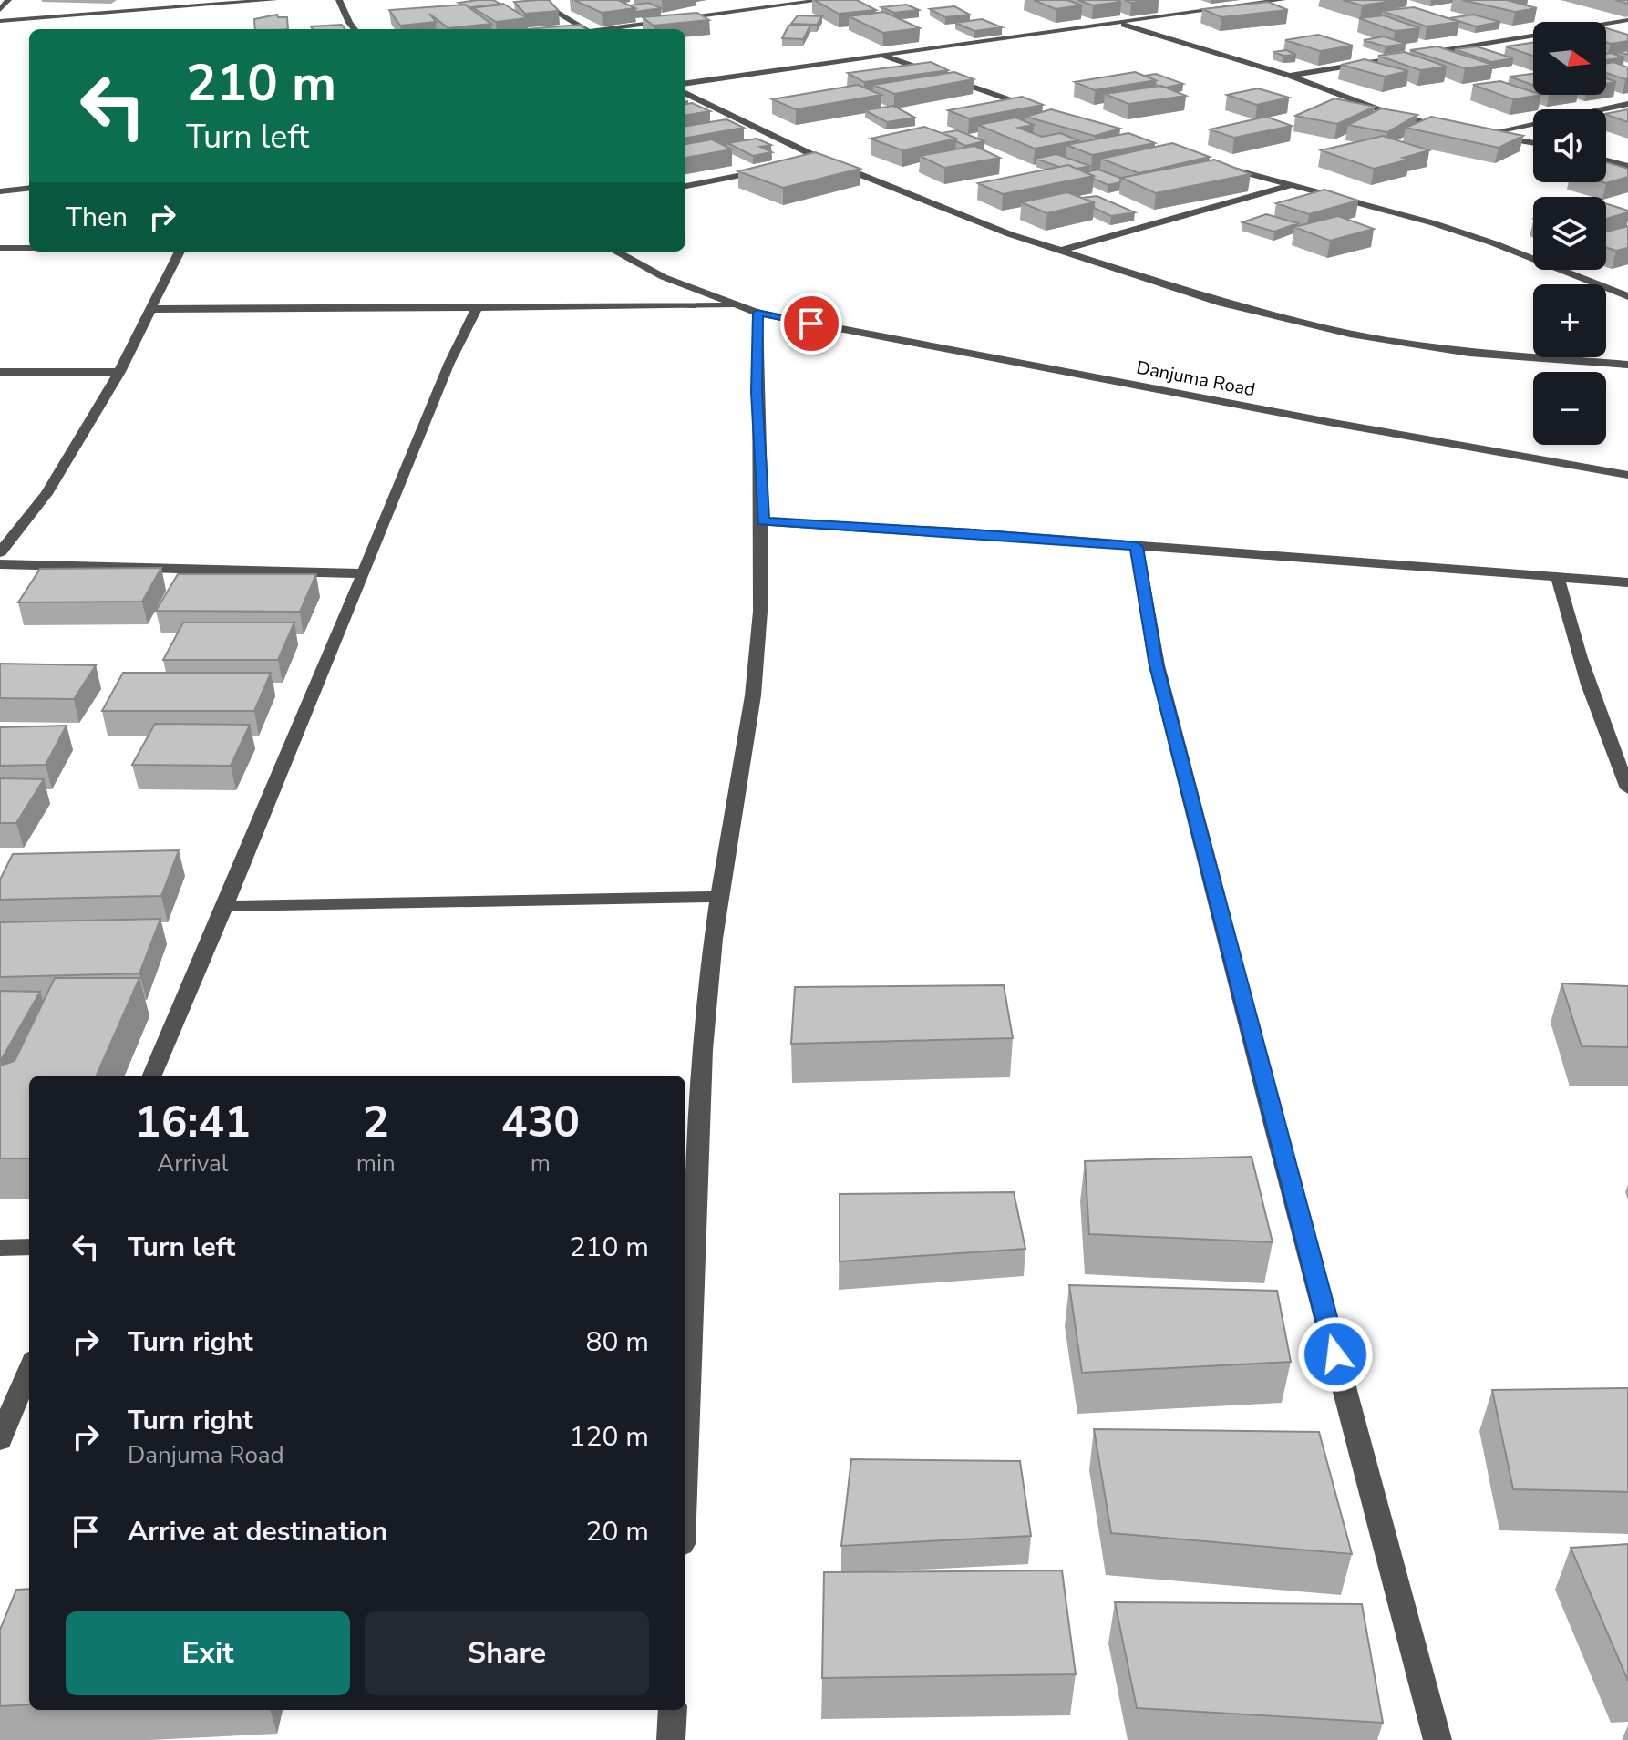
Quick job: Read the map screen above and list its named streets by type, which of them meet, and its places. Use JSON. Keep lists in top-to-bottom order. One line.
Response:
{"streets":{"street":["Danjuma Road"]},"north":"right","page":{"map_buttons":["+","−"],"turn":["210 m","Turn left"],"then":"Then","eta":["16:41","Arrival","2","min","430","m"],"list":[{"name":"Turn left","value":"210 m"},{"name":"Turn right","value":"80 m"},{"name":"Turn right","note":"Danjuma Road","value":"120 m"},{"name":"Arrive at destination","value":"20 m"}],"buttons":["Exit","Share"]}}
